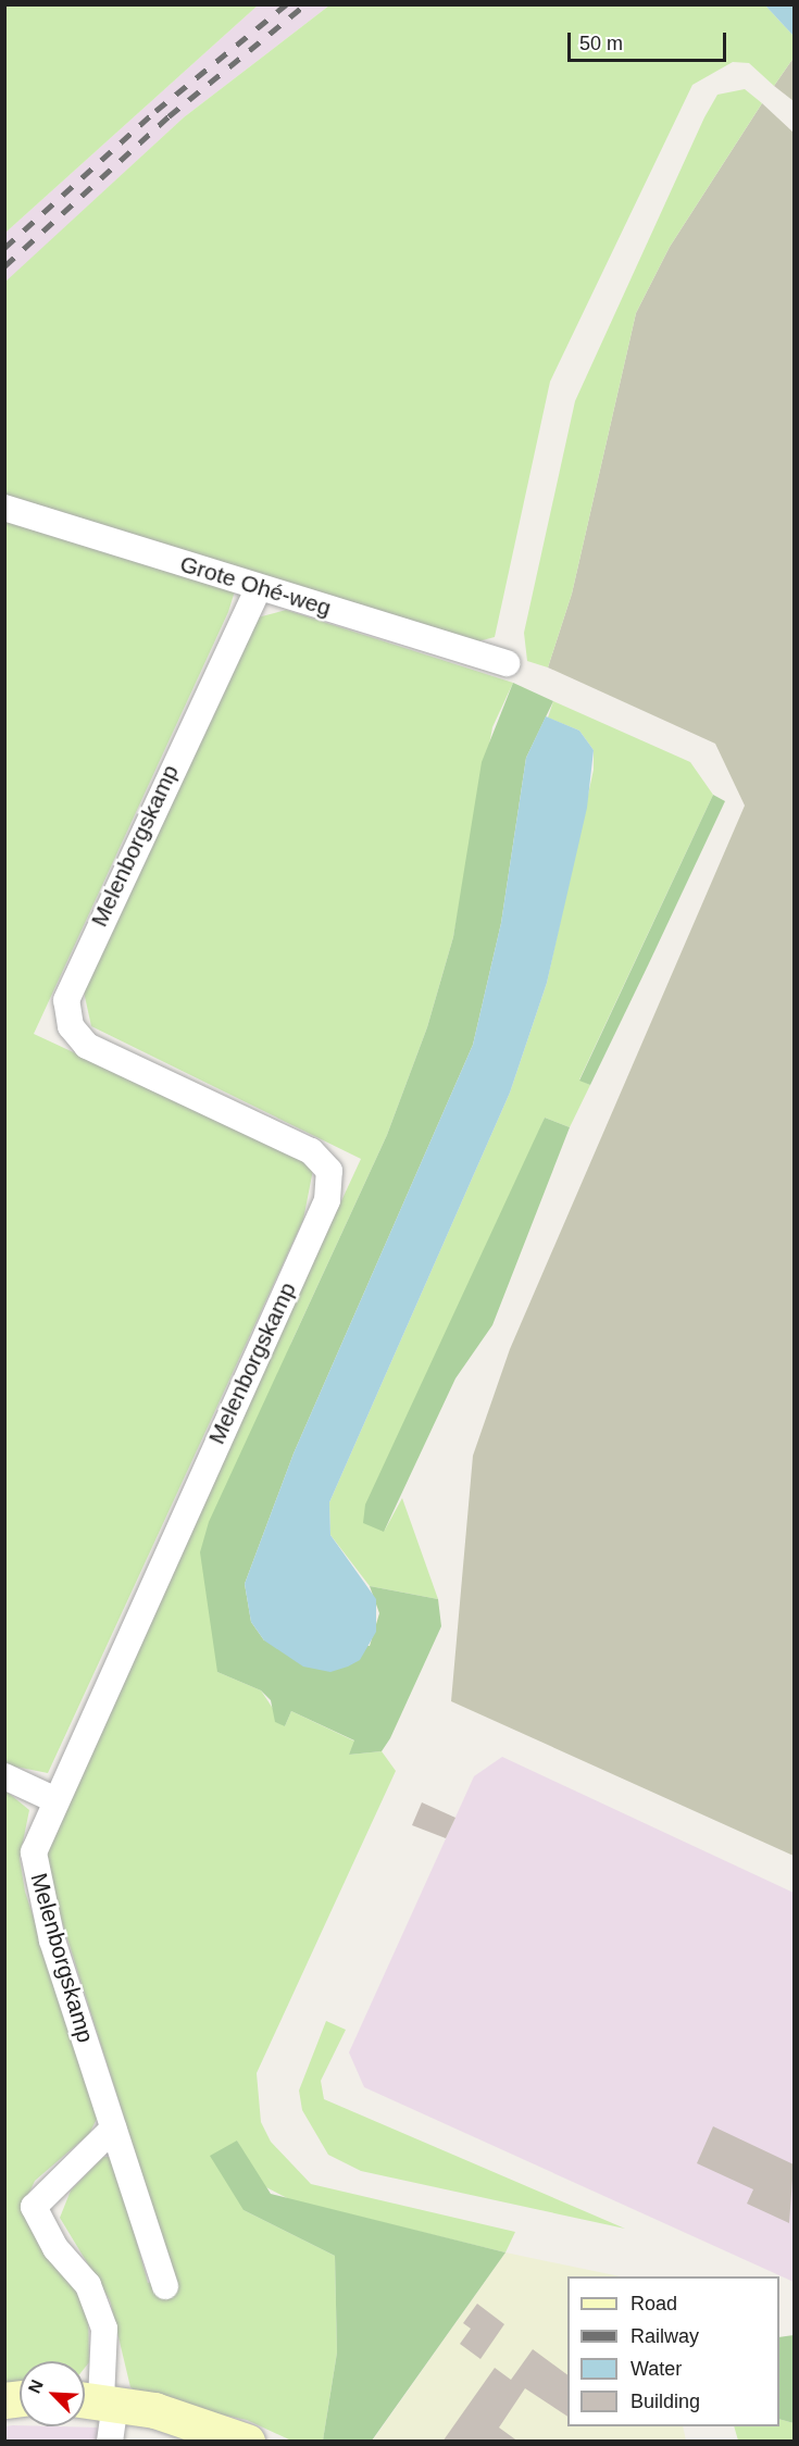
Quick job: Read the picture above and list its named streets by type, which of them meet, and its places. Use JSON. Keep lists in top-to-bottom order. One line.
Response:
{"streets":{"street":["Grote Ohé-weg","Melenborgskamp"]},"crossings":[["Grote Ohé-weg","Melenborgskamp"]],"legend":["Road","Railway","Water","Building"],"scale_bar":"50 m","north":"top left"}
